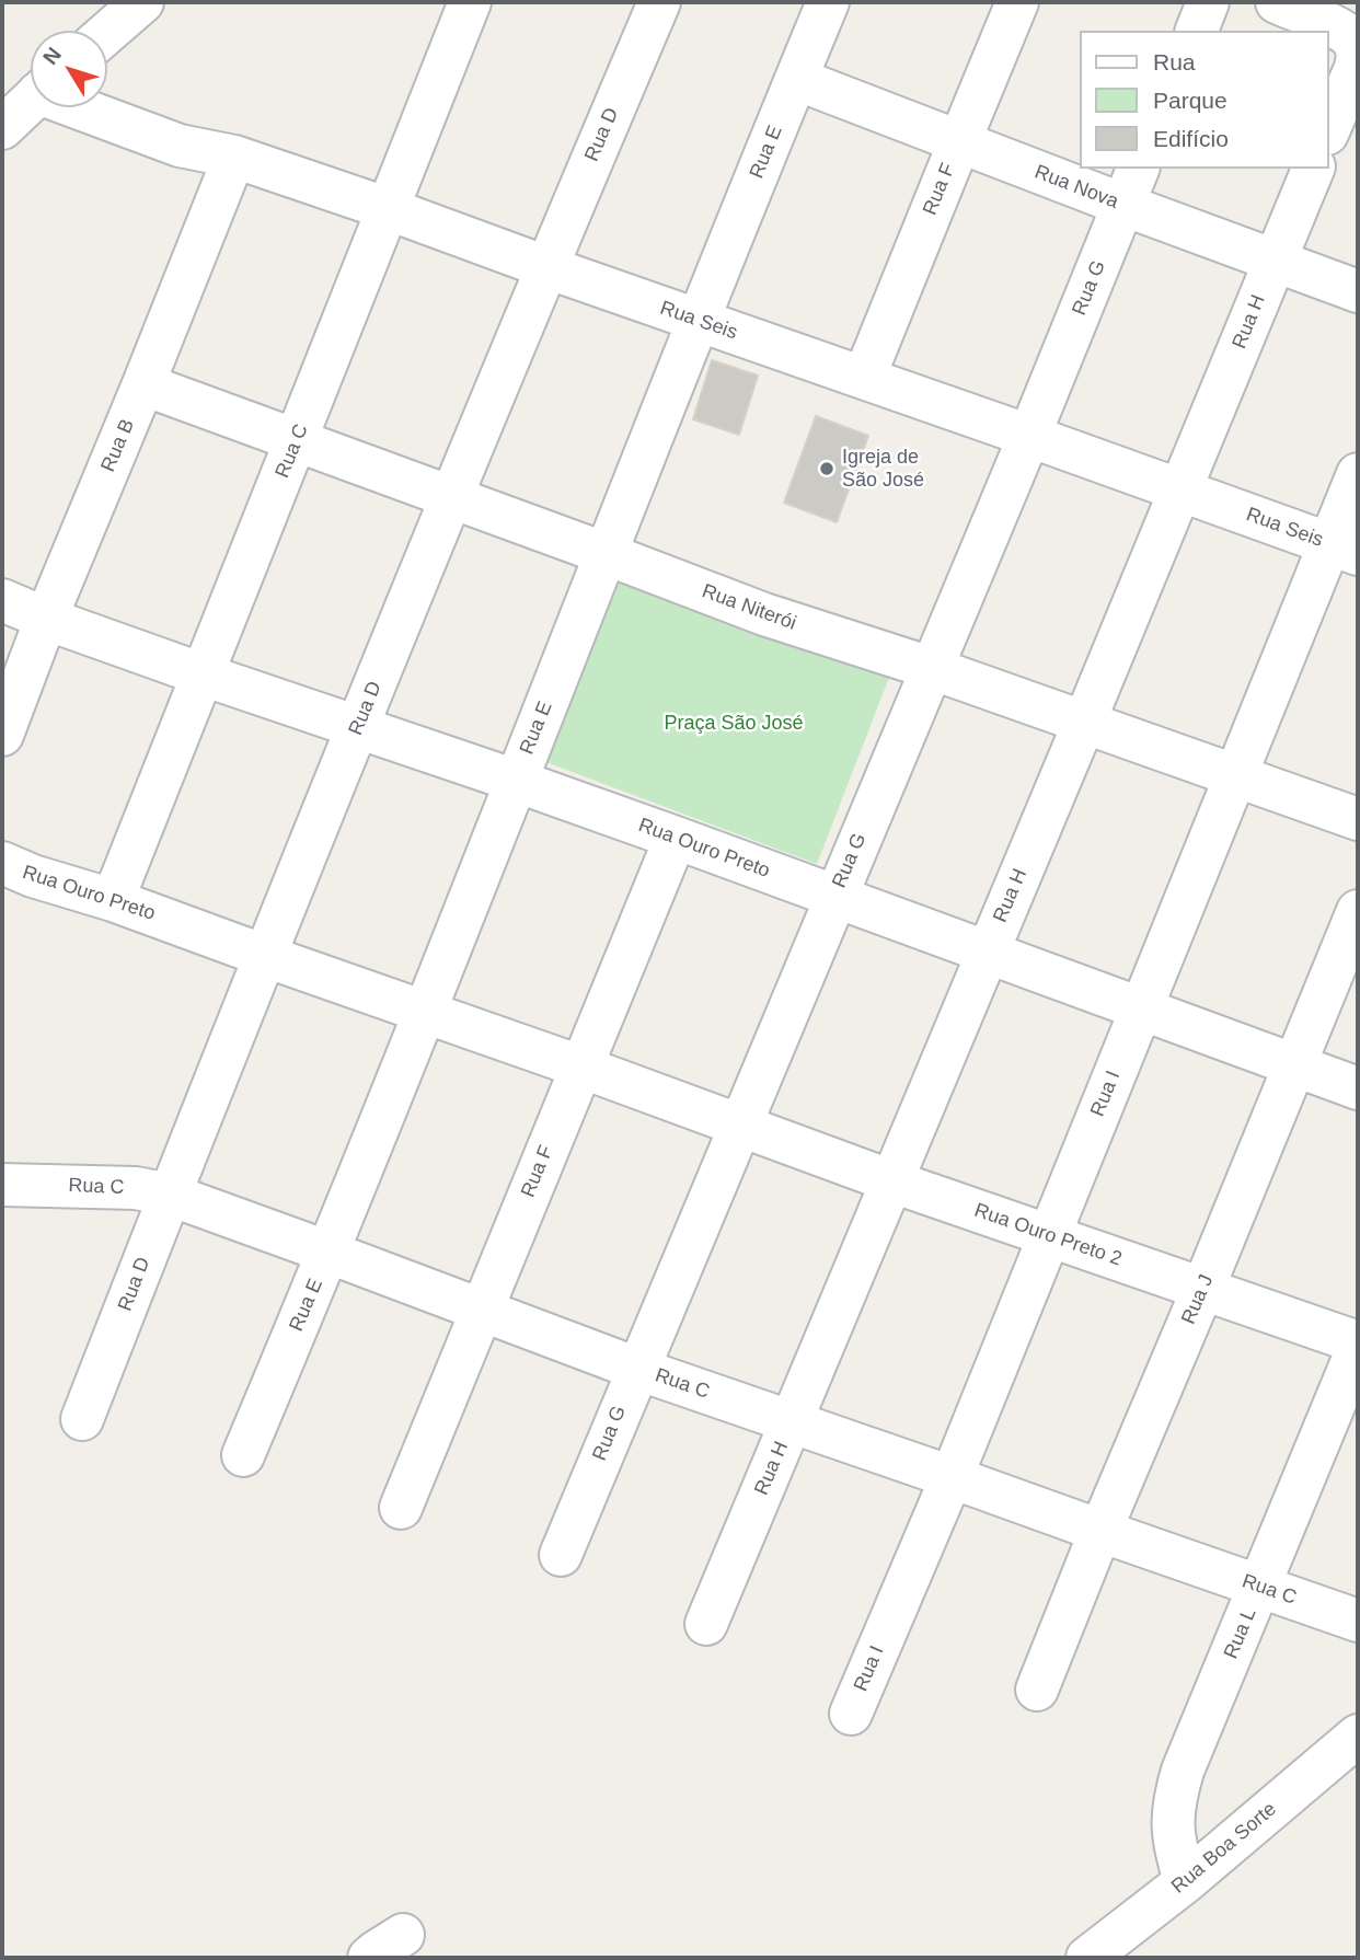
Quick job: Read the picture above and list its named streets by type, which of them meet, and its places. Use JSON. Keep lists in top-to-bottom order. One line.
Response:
{"streets":{"street":["Rua D","Rua E","Rua Nova","Rua F","Rua G","Rua Seis","Rua H","Rua B","Rua C","Rua Niterói","Rua Ouro Preto","Rua I","Rua Ouro Preto 2","Rua J","Rua L","Rua Boa Sorte"]},"crossings":[["Rua D","Rua Seis"],["Rua D","Rua C"],["Rua D","Rua Niterói"],["Rua D","Rua Ouro Preto"],["Rua E","Rua Nova"],["Rua E","Rua Seis"],["Rua E","Rua C"],["Rua E","Rua Niterói"],["Rua E","Rua Ouro Preto"],["Rua Nova","Rua F"],["Rua Nova","Rua G"],["Rua Nova","Rua H"],["Rua F","Rua Seis"],["Rua F","Rua C"],["Rua F","Rua Ouro Preto"],["Rua G","Rua Seis"],["Rua G","Rua C"],["Rua G","Rua Niterói"],["Rua G","Rua Ouro Preto"],["Rua G","Rua Ouro Preto 2"],["Rua Seis","Rua H"],["Rua Seis","Rua B"],["Rua Seis","Rua C"],["Rua Seis","Rua I"],["Rua H","Rua C"],["Rua H","Rua Niterói"],["Rua H","Rua Ouro Preto"],["Rua H","Rua Ouro Preto 2"],["Rua B","Rua Niterói"],["Rua B","Rua Ouro Preto"],["Rua C","Rua Niterói"],["Rua C","Rua Ouro Preto"],["Rua C","Rua I"],["Rua C","Rua J"],["Rua C","Rua L"],["Rua Niterói","Rua I"],["Rua Ouro Preto","Rua I"],["Rua Ouro Preto","Rua Ouro Preto 2"],["Rua Ouro Preto","Rua J"],["Rua I","Rua Ouro Preto 2"],["Rua Ouro Preto 2","Rua J"],["Rua L","Rua Boa Sorte"]],"parks":["Praça São José"],"places":["Igreja de São José"],"legend":["Rua","Parque","Edifício"],"north":"top left"}
